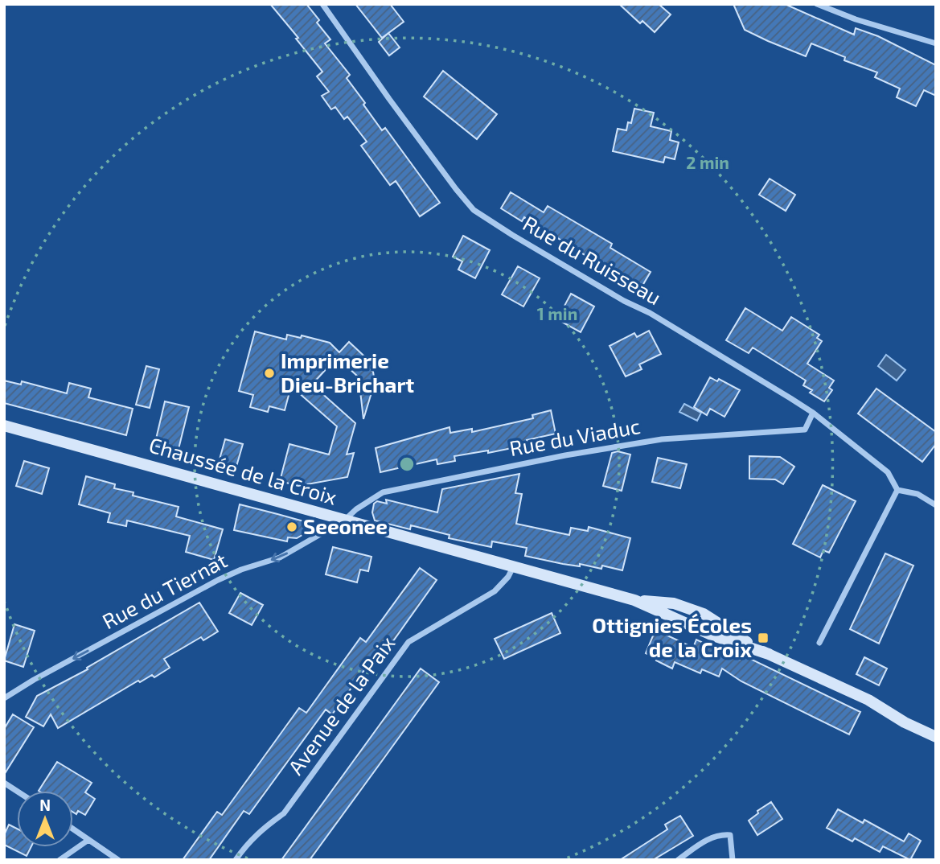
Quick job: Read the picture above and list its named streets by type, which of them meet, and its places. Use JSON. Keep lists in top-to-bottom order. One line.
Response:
{"streets":{"main road":["Chaussée de la Croix"],"street":["Rue du Ruisseau","Rue du Viaduc","Rue du Tiernat","Avenue de la Paix"]},"crossings":[["Rue du Ruisseau","Rue du Viaduc"],["Rue du Viaduc","Chaussée de la Croix"],["Rue du Viaduc","Rue du Tiernat"],["Chaussée de la Croix","Rue du Tiernat"],["Chaussée de la Croix","Avenue de la Paix"]],"one_way":["Rue du Tiernat"],"places":{"other":["Imprimerie Dieu-Brichart","Seeonee"],"transit":["Ottignies Écoles de la Croix"]},"north":"top","rings":["2 min","1 min"]}
